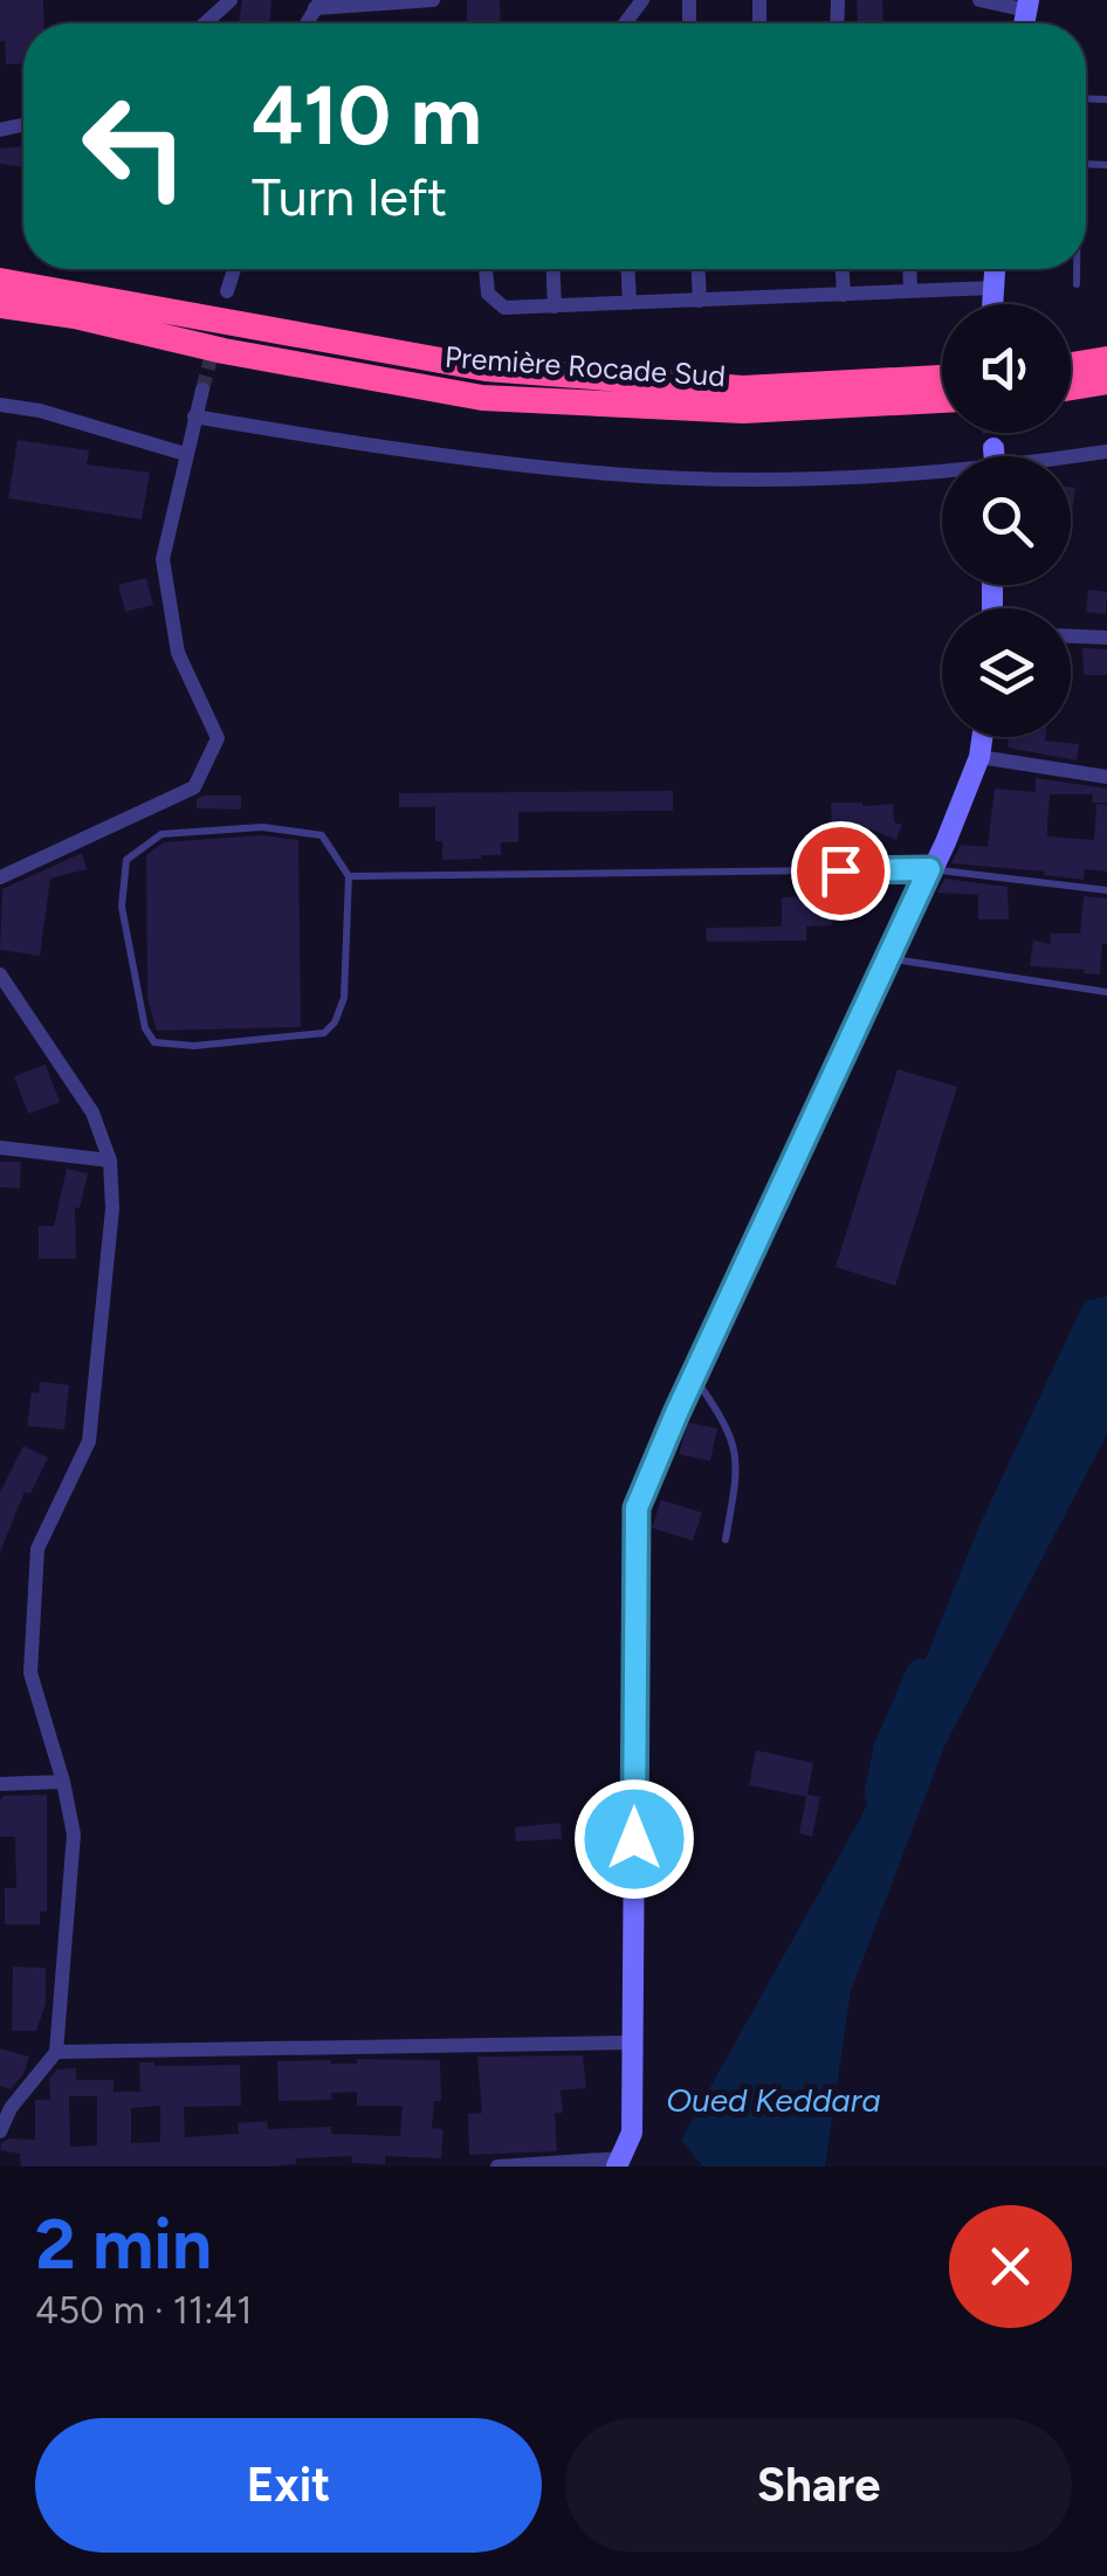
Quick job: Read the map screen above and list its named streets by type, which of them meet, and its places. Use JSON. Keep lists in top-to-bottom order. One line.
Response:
{"streets":{"highway":["Première Rocade Sud"]},"water":["Oued Keddara"],"page":{"turn":["410 m","Turn left"],"heading":["2 min","450 m · 11:41"],"buttons":["Exit","Share"]}}
